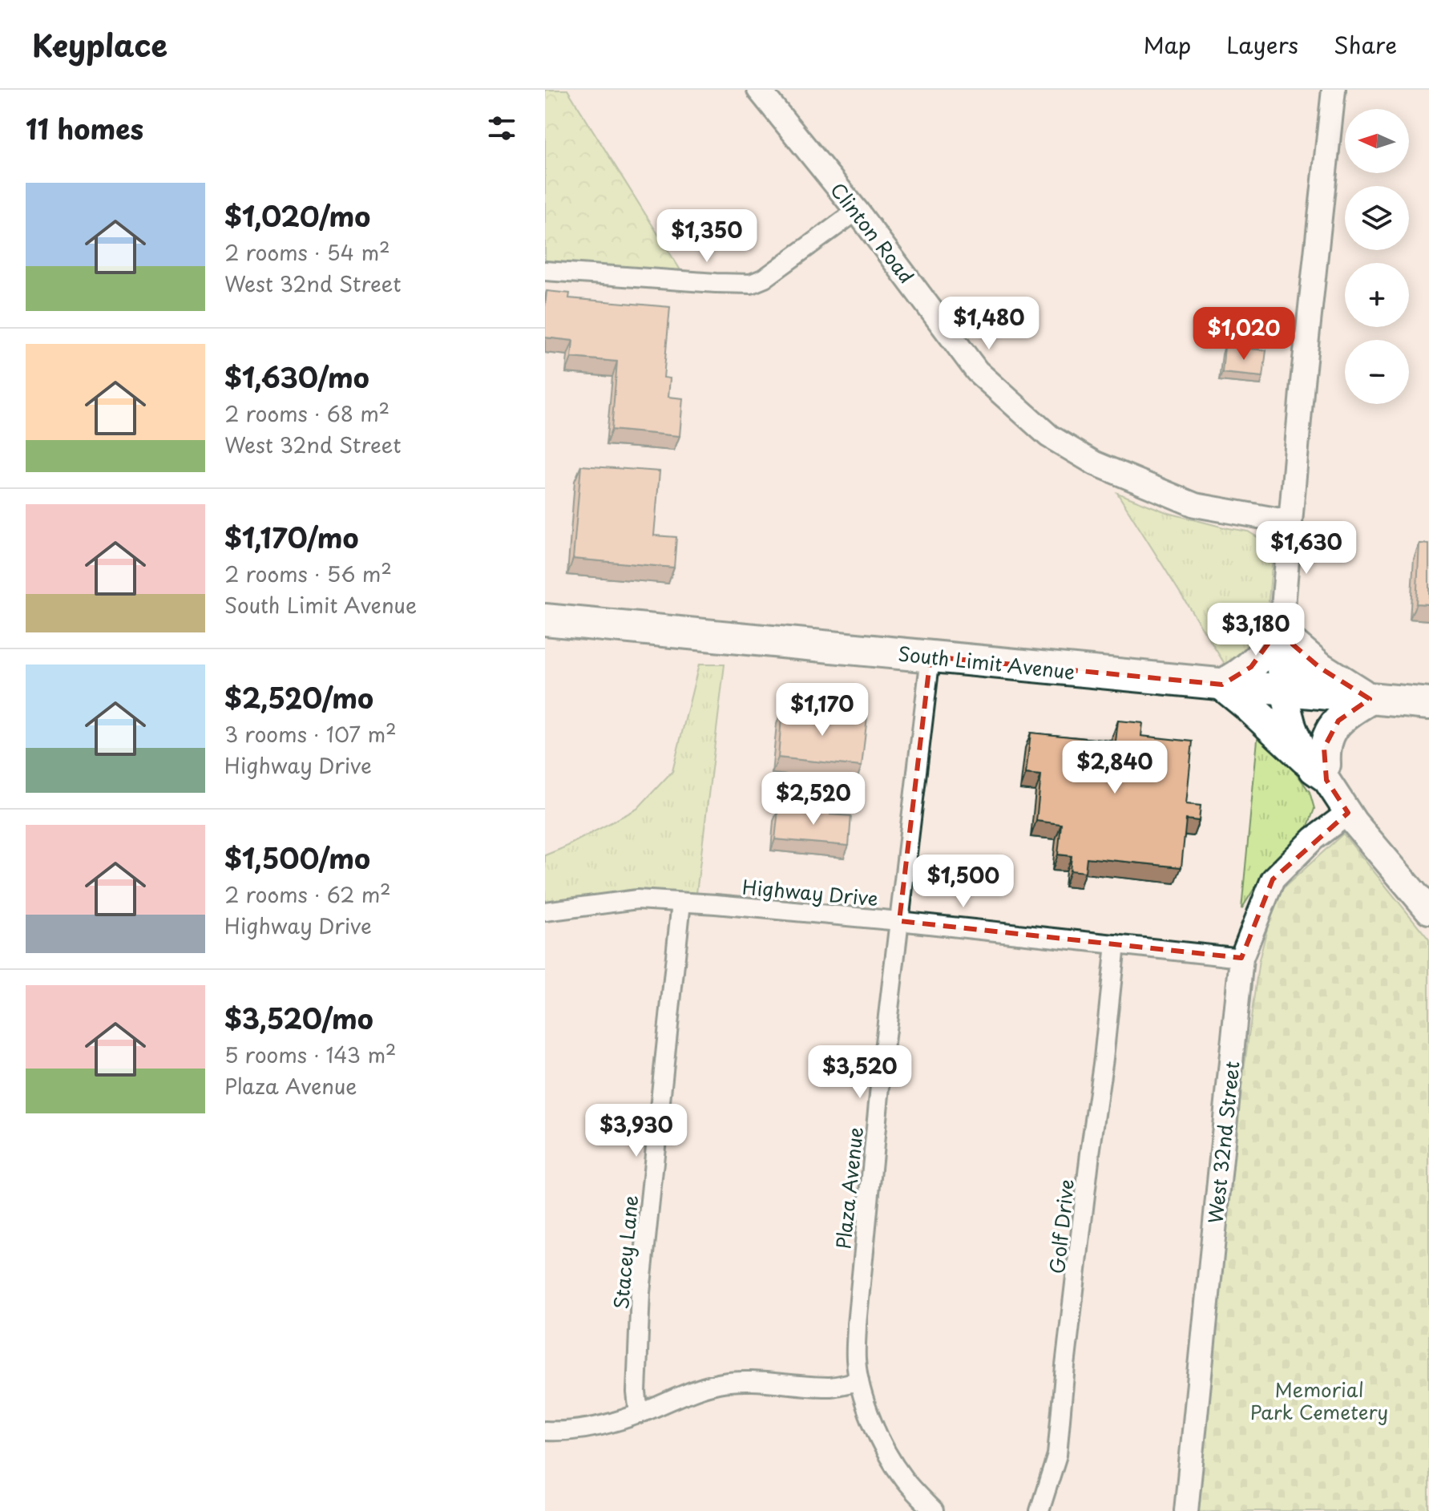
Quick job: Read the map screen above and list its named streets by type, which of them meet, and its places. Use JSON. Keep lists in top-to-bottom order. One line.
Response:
{"streets":{"highway":["South Limit Avenue"],"street":["Clinton Road","Highway Drive","West 32nd Street","Plaza Avenue","Golf Drive","Stacey Lane"]},"crossings":[["South Limit Avenue","Plaza Avenue"],["Highway Drive","West 32nd Street"],["Highway Drive","Plaza Avenue"],["Highway Drive","Golf Drive"],["Highway Drive","Stacey Lane"]],"parks":["Memorial Park Cemetery"],"north":"left","page":{"header":"Keyplace","nav":["Map","Layers","Share"],"heading":"11 homes","map_buttons":["+","−"],"list":[{"name":"$1,020/mo","note":"2 rooms · 54 m² · West 32nd Street"},{"name":"$1,630/mo","note":"2 rooms · 68 m² · West 32nd Street"},{"name":"$1,170/mo","note":"2 rooms · 56 m² · South Limit Avenue"},{"name":"$2,520/mo","note":"3 rooms · 107 m² · Highway Drive"},{"name":"$1,500/mo","note":"2 rooms · 62 m² · Highway Drive"},{"name":"$3,520/mo","note":"5 rooms · 143 m² · Plaza Avenue"}],"price":["$1,350","$1,480","$1,020","$1,630","$3,180","$1,170","$2,840","$2,520","$1,500","$3,520","$3,930"]}}
